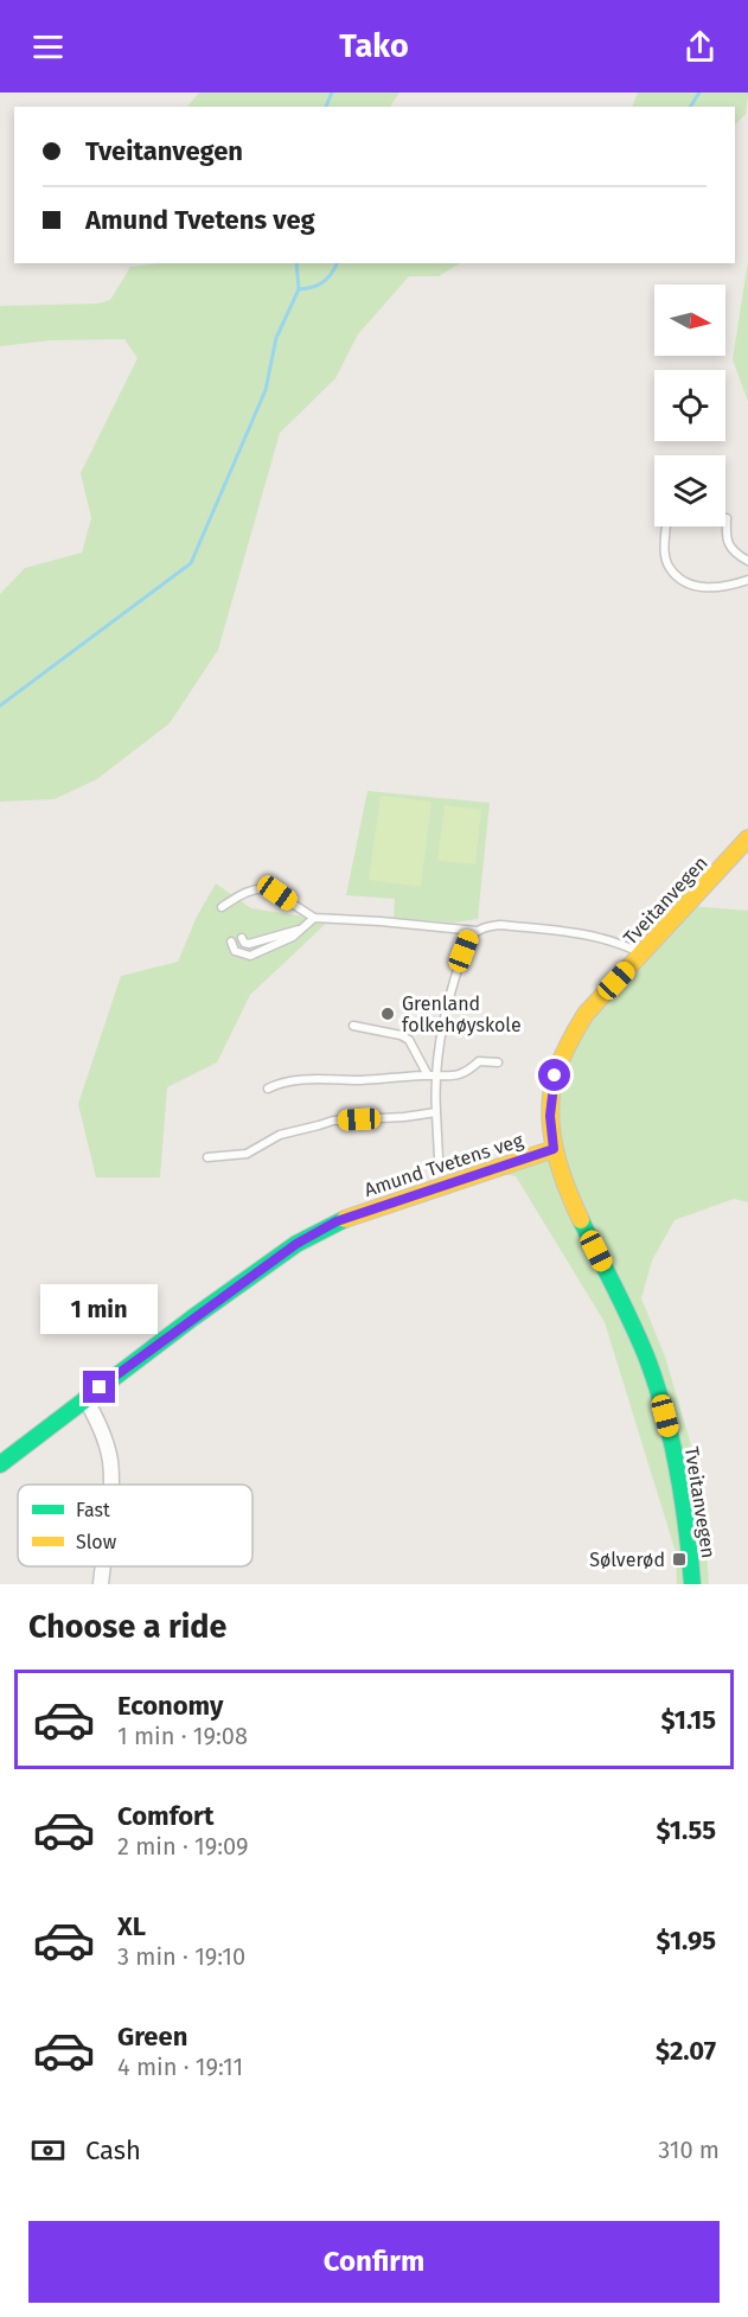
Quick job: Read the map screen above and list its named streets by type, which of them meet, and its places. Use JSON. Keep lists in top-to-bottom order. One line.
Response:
{"streets":{"main road":["Tveitanvegen","Amund Tvetens veg"]},"crossings":[["Tveitanvegen","Amund Tvetens veg"]],"places":{"other":["Grenland folkehøyskole"],"transit":["Sølverød"]},"legend":["Fast","Slow"],"north":"right","page":{"header":"Tako","banner":["Tveitanvegen","Amund Tvetens veg"],"bubble":"1 min","heading":"Choose a ride","list":[{"name":"Economy","note":"1 min · 19:08","value":"$1.15"},{"name":"Comfort","note":"2 min · 19:09","value":"$1.55"},{"name":"XL","note":"3 min · 19:10","value":"$1.95"},{"name":"Green","note":"4 min · 19:11","value":"$2.07"}],"pay":["Cash","310 m"],"buttons":"Confirm"}}
